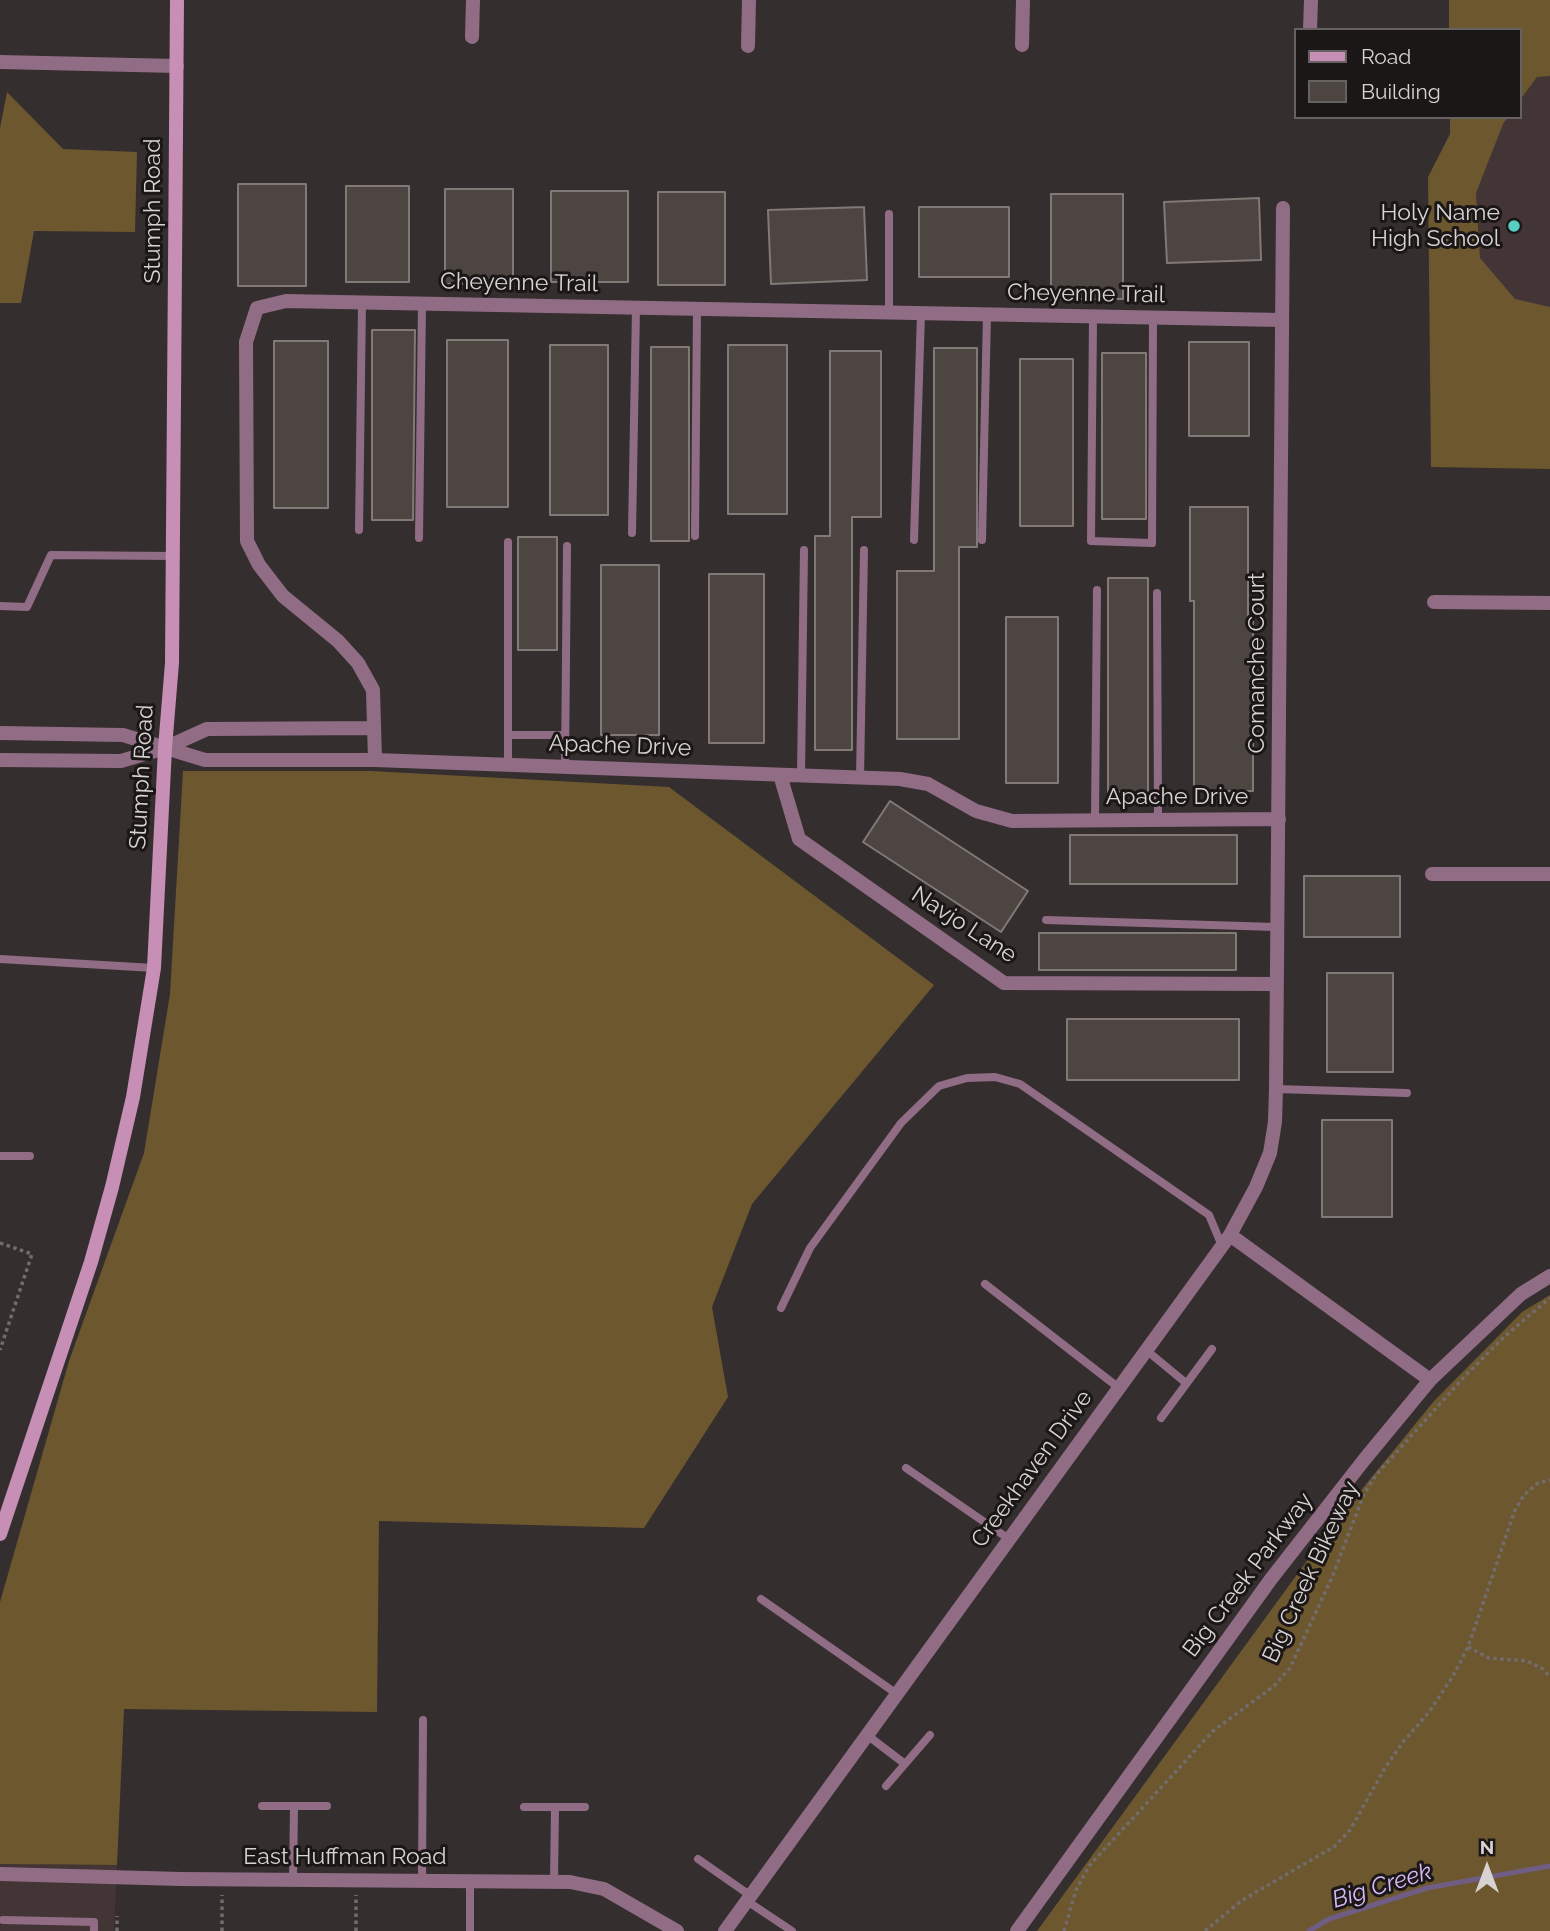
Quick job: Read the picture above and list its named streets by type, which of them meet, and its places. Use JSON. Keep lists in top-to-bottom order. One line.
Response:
{"streets":{"main road":["Stumph Road"],"street":["Cheyenne Trail","Comanche Court","Apache Drive","Navjo Lane","Creekhaven Drive","Big Creek Parkway","East Huffman Road"],"path":["Big Creek Bikeway"]},"crossings":[["Stumph Road","Apache Drive"],["Cheyenne Trail","Comanche Court"],["Cheyenne Trail","Apache Drive"],["Comanche Court","Apache Drive"],["Comanche Court","Navjo Lane"],["Comanche Court","Creekhaven Drive"],["Apache Drive","Navjo Lane"]],"water":["Big Creek"],"places":["Holy Name High School"],"legend":["Road","Building"],"north":"top"}
